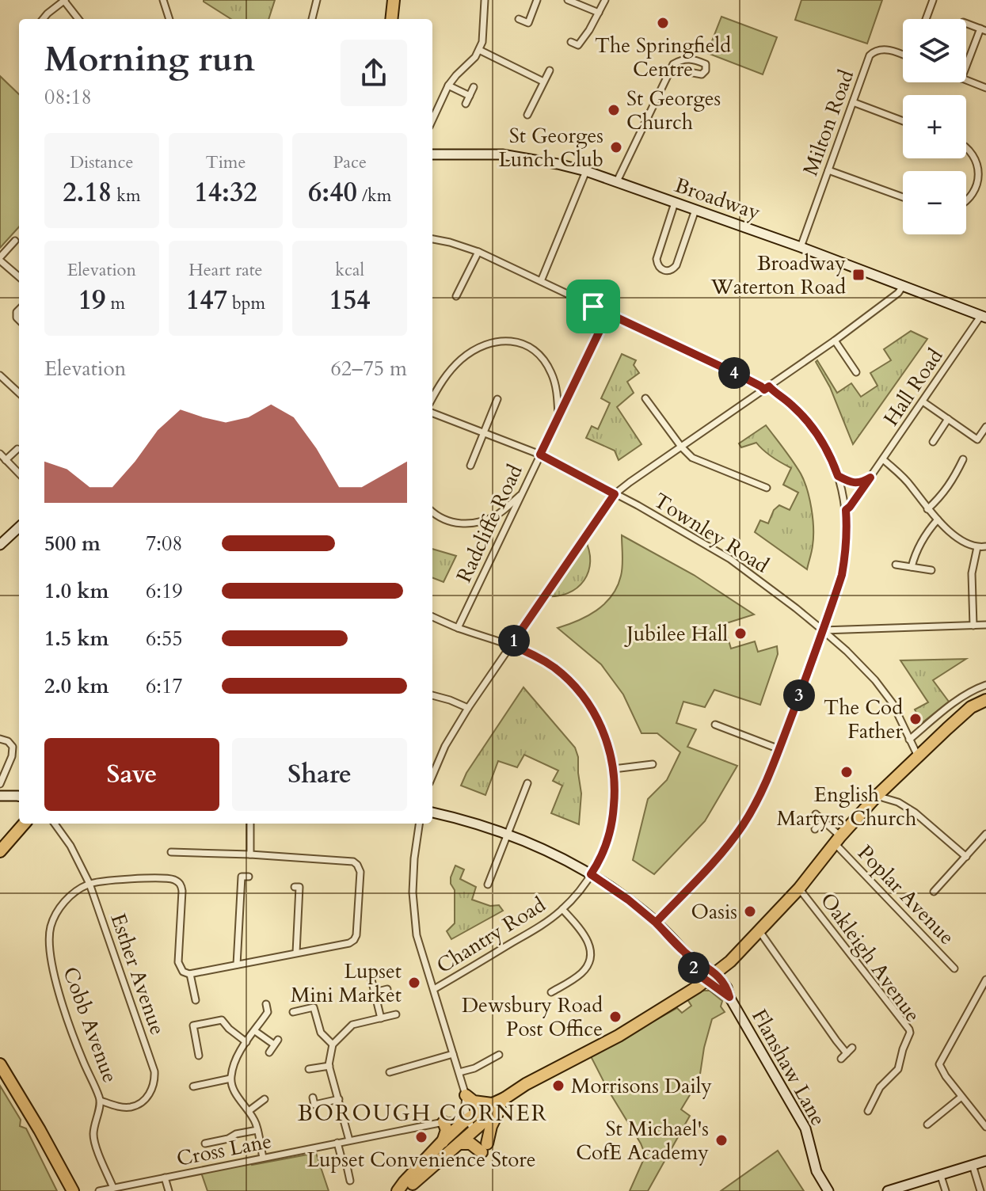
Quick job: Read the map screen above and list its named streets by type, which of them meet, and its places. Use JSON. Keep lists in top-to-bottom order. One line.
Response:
{"streets":{"street":["Milton Road","Broadway","Hall Road","Radcliffe Road","Townley Road","Poplar Avenue","Chantry Road","Oakleigh Avenue","Esther Avenue","Cobb Avenue","Flanshaw Lane","Cross Lane"]},"crossings":[["Milton Road","Broadway"],["Broadway","Hall Road"],["Radcliffe Road","Townley Road"],["Radcliffe Road","Chantry Road"],["Chantry Road","Flanshaw Lane"],["Esther Avenue","Cobb Avenue"],["Cobb Avenue","Cross Lane"]],"districts":["BOROUGH CORNER"],"places":{"other":["The Springfield Centre","St Georges Church","St Georges Lunch Club","Jubilee Hall","The Cod Father","English Martyrs Church","Oasis","Lupset Mini Market","Dewsbury Road Post Office","Morrisons Daily","Lupset Convenience Store","St Michael's CofE Academy"],"transit":["Broadway Waterton Road"]},"page":{"map_buttons":["+","−"],"heading":["Morning run","08:18"],"stats":[["Distance","2.18 km"],["Time","14:32"],["Pace","6:40 /km"],["Elevation","19 m"],["Heart rate","147 bpm"],["kcal","154"]],"chart":["Elevation","62–75 m"],"pins":["4","1","3","2"],"list":[{"name":"500 m","note":"7:08"},{"name":"1.0 km","note":"6:19"},{"name":"1.5 km","note":"6:55"},{"name":"2.0 km","note":"6:17"}],"buttons":["Save","Share"]}}
